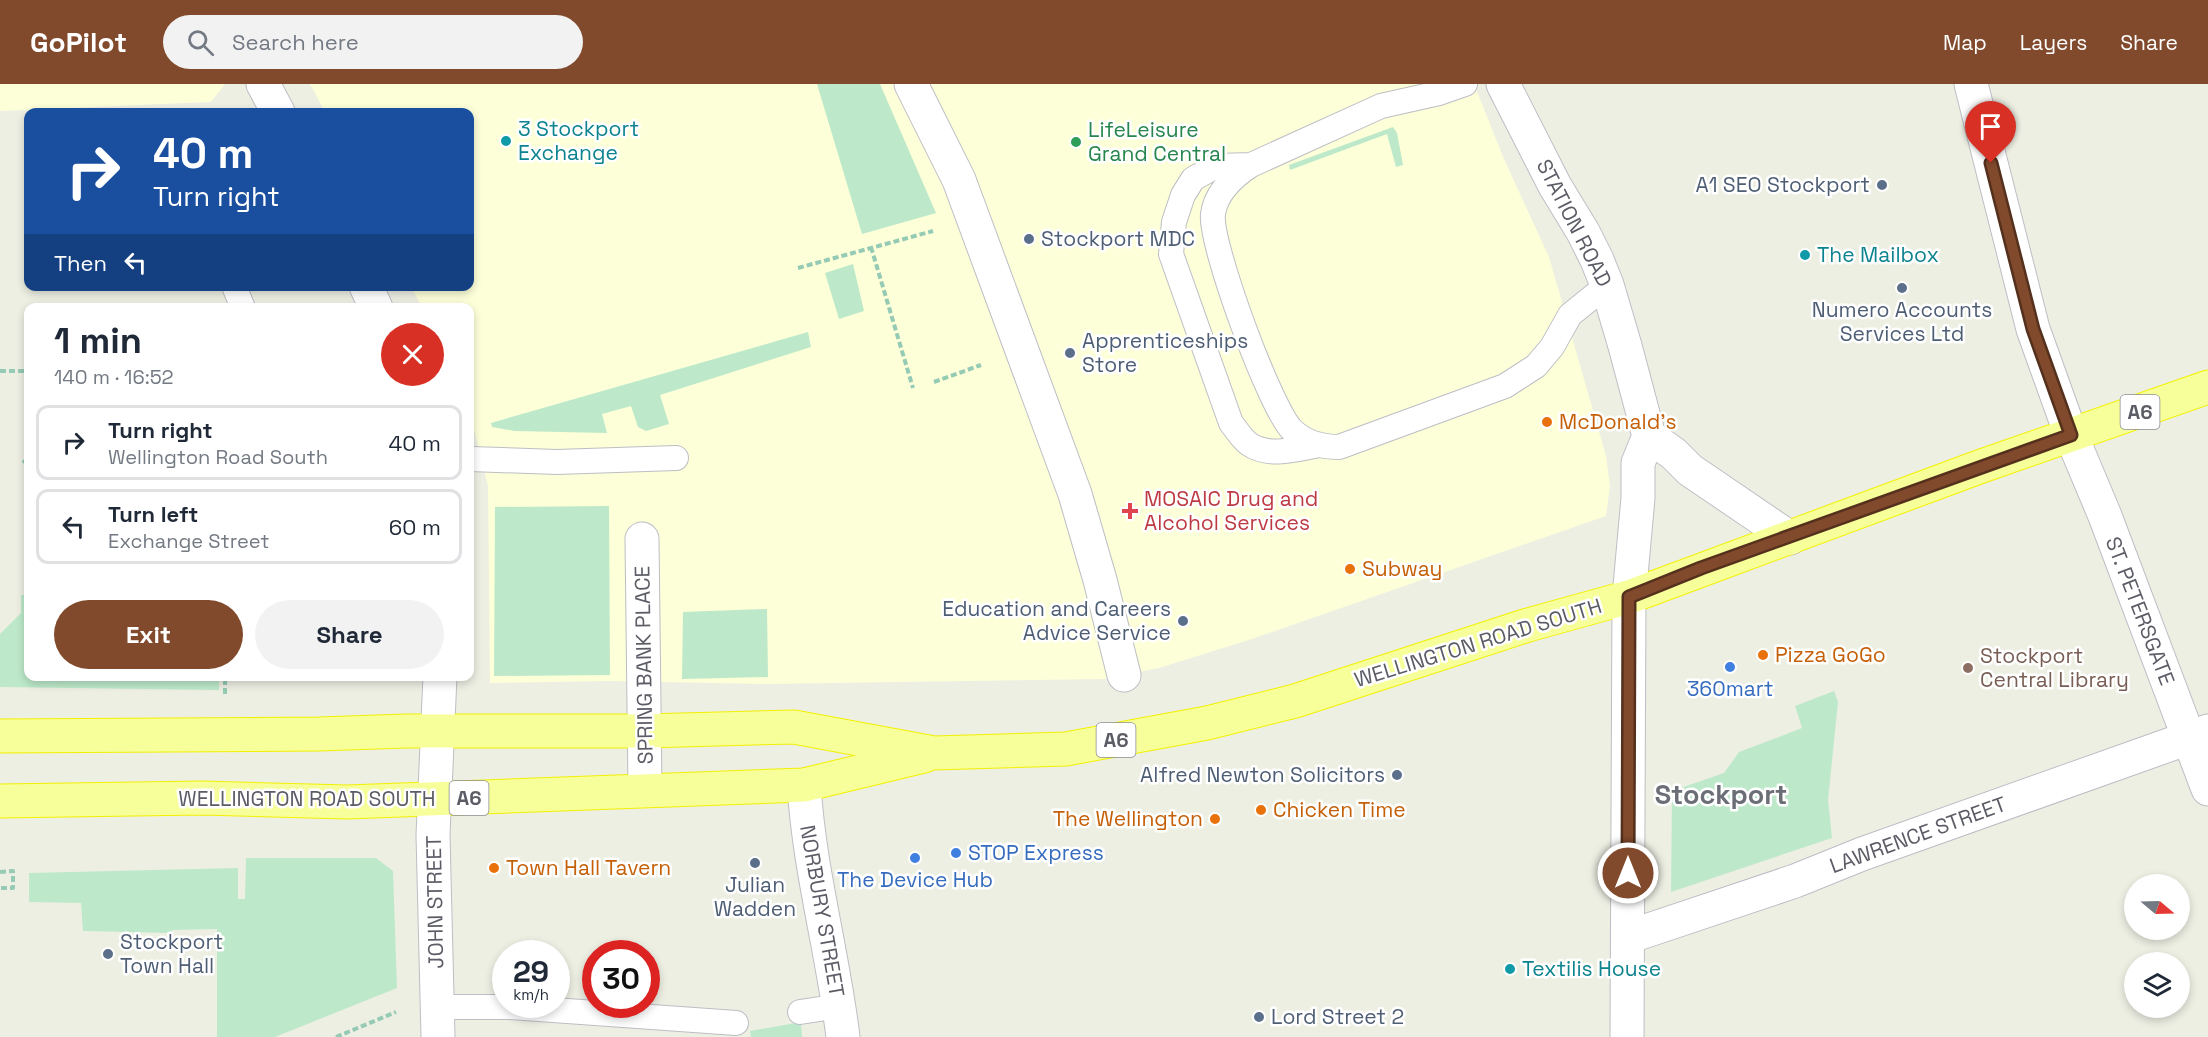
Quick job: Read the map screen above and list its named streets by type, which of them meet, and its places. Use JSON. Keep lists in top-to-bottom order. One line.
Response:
{"streets":{"highway":["A6","WELLINGTON ROAD SOUTH"],"street":["STATION ROAD","ST. PETERSGATE","SPRING BANK PLACE","LAWRENCE STREET","JOHN STREET","NORBURY STREET"]},"crossings":[["ST. PETERSGATE","WELLINGTON ROAD SOUTH"],["ST. PETERSGATE","LAWRENCE STREET"],["WELLINGTON ROAD SOUTH","SPRING BANK PLACE"],["WELLINGTON ROAD SOUTH","JOHN STREET"],["WELLINGTON ROAD SOUTH","NORBURY STREET"]],"districts":["Stockport"],"places":{"other":["3 Stockport Exchange","LifeLeisure Grand Central","A1 SEO Stockport","Stockport MDC","The Mailbox","Numero Accounts Services Ltd","Apprenticeships Store","McDonald's","Subway","Education and Careers Advice Service","Pizza GoGo","360mart","Stockport Central Library","Alfred Newton Solicitors","Chicken Time","The Wellington","STOP Express","The Device Hub","Julian Wadden","Town Hall Tavern","Stockport Town Hall","Textilis House","Lord Street 2"],"health":["MOSAIC Drug and Alcohol Services"]},"north":"right","page":{"header":"GoPilot","search":"Search here","nav":["Map","Layers","Share"],"turn":["40 m","Turn right"],"then":"Then","heading":["1 min","140 m · 16:52"],"list":[{"name":"Turn right","note":"Wellington Road South","value":"40 m"},{"name":"Turn left","note":"Exchange Street","value":"60 m"}],"buttons":["Exit","Share"],"speed":"29 km/h","limit":"30"}}
